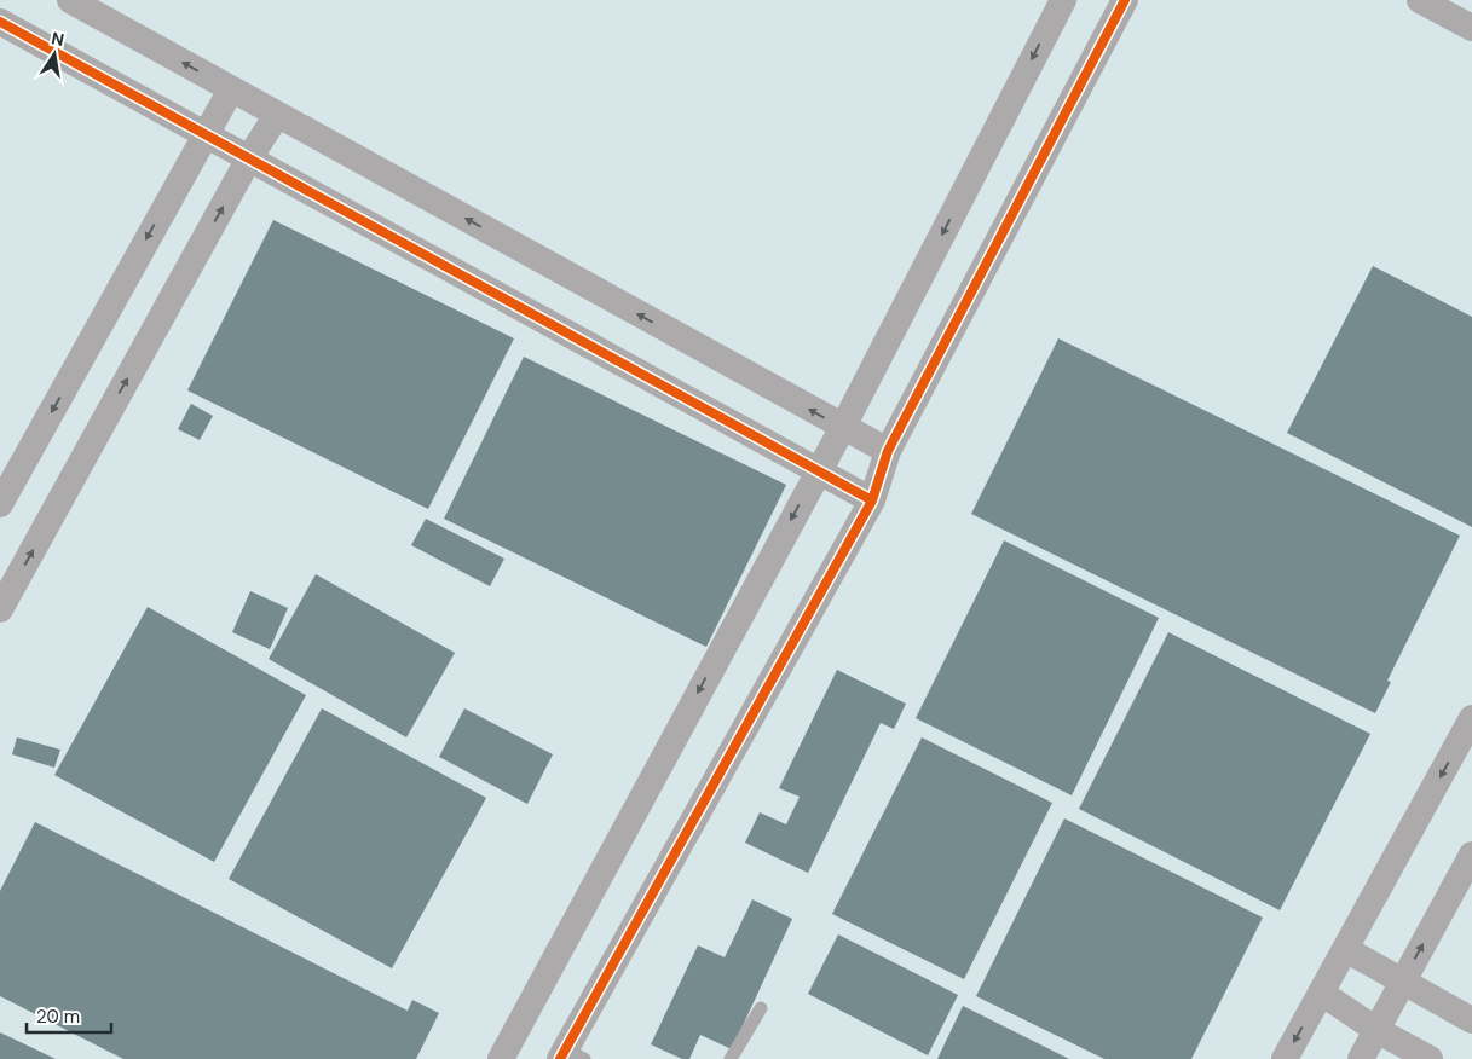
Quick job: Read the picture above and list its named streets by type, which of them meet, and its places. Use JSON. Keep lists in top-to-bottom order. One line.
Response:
{"scale_bar":"20 m","north":"top"}
